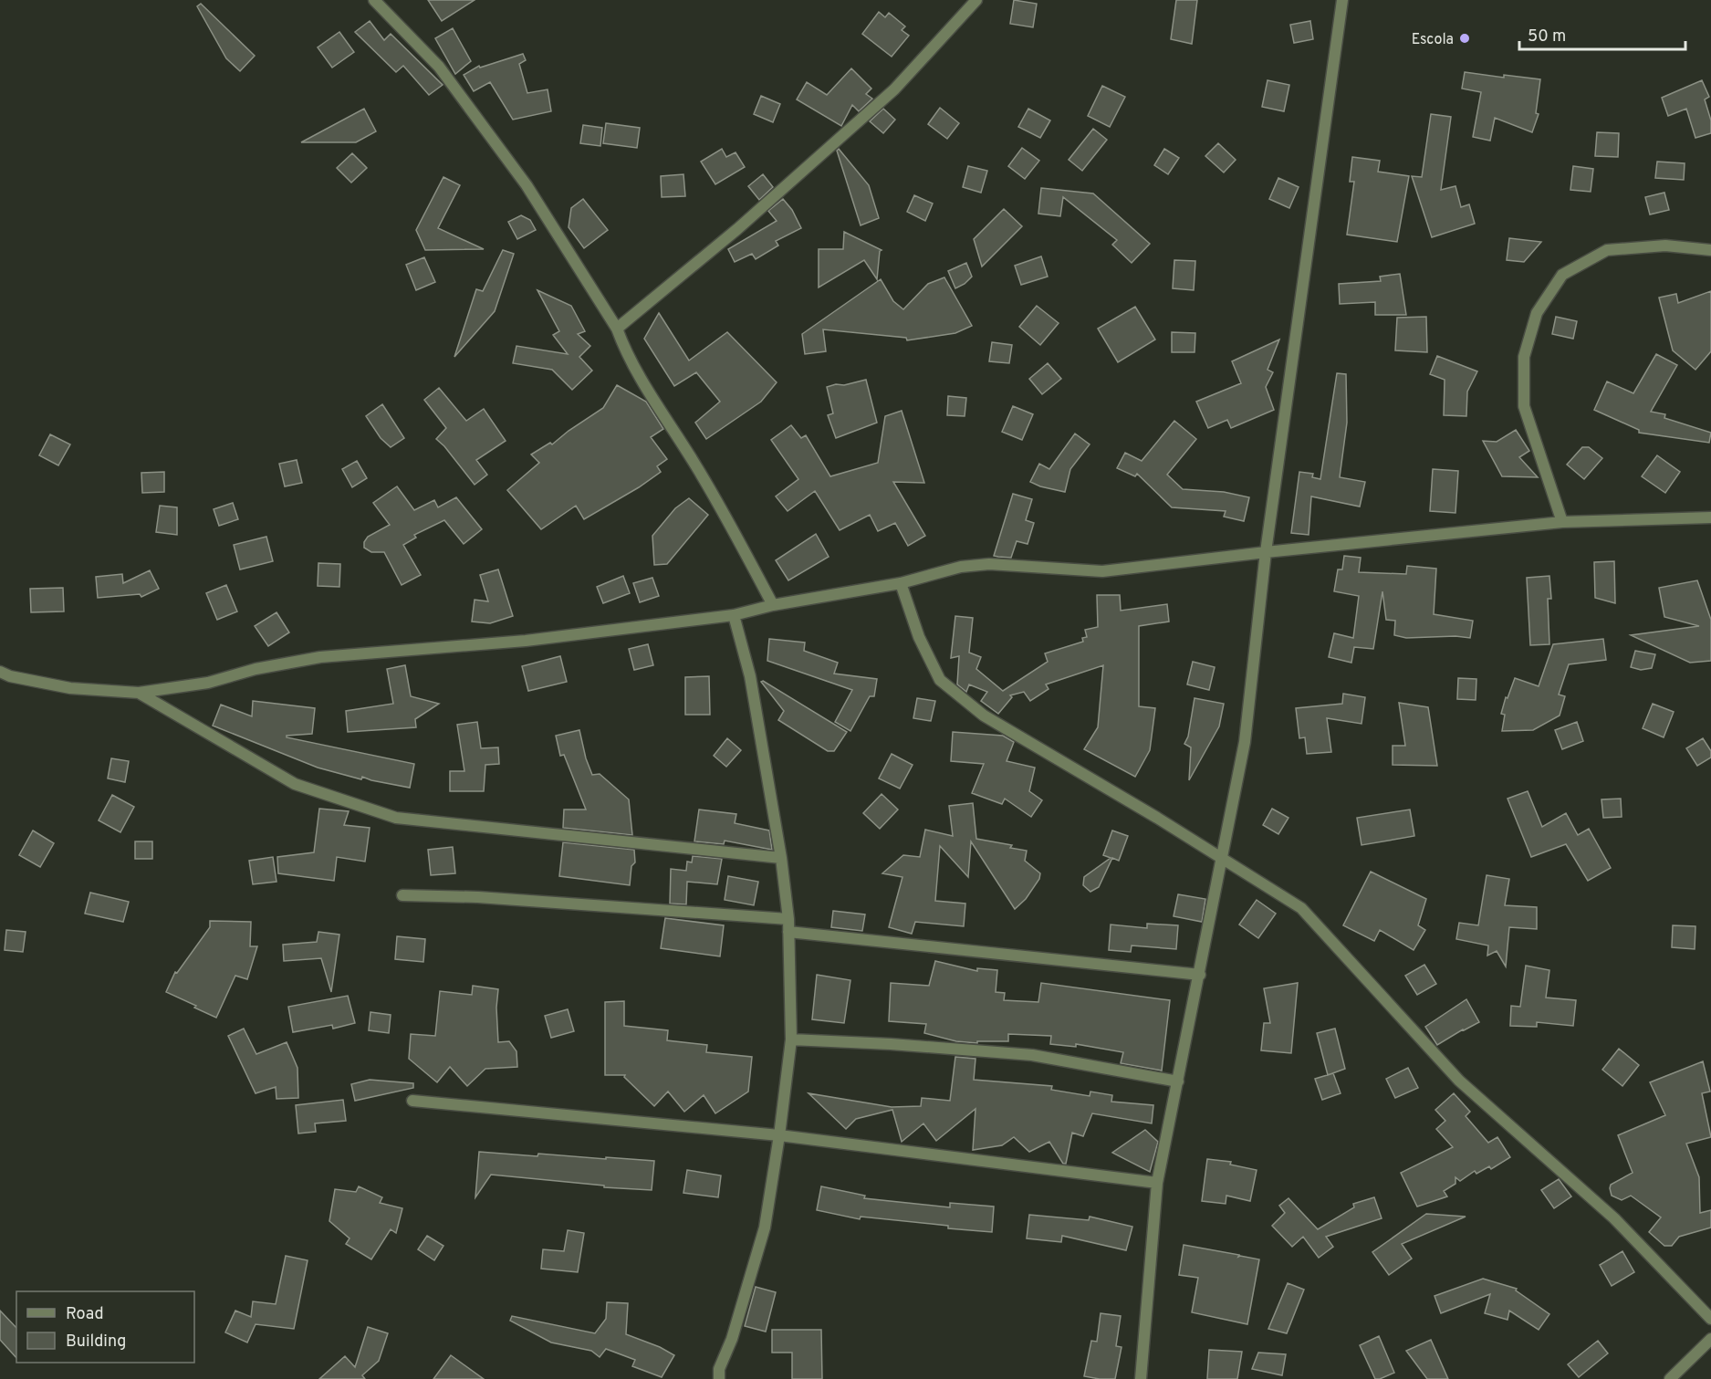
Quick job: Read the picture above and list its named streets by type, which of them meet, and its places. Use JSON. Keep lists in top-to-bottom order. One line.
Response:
{"places":["Escola"],"legend":["Road","Building"],"scale_bar":"50 m"}
